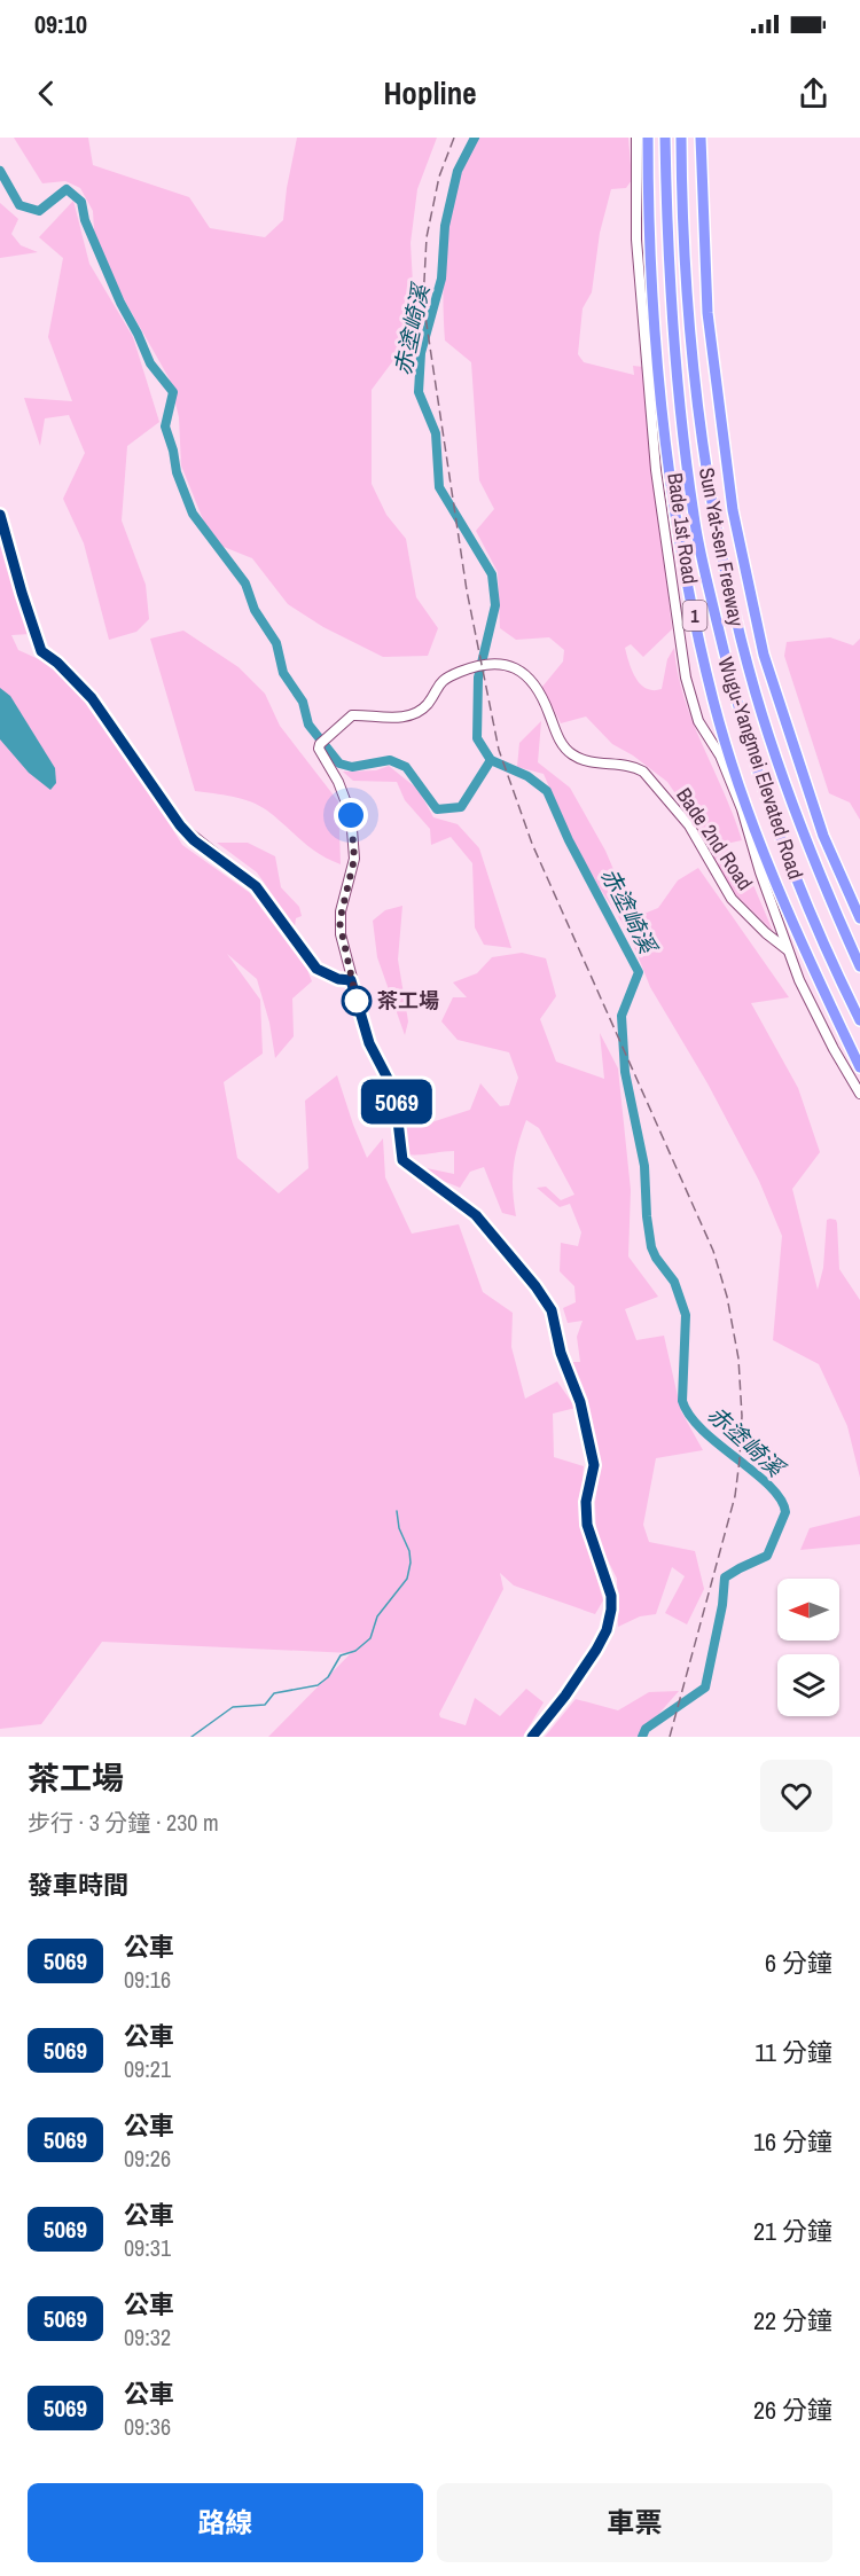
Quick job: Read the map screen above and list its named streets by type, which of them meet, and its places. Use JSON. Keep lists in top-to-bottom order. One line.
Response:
{"streets":{"highway":["Sun Yat-sen Freeway","1","Wugu-Yangmei Elevated Road"],"street":["Bade 1st Road","Bade 2nd Road"]},"crossings":[["Bade 1st Road","Bade 2nd Road"]],"water":["赤塗崎溪"],"places":["茶工場"],"lines":["bus line 5069"],"north":"left","page":{"status":"09:10","header":"Hopline","on_map":"5069","heading":[["茶工場","步行 · 3 分鐘 · 230 m"],"發車時間"],"list":[{"mark":"5069","name":"公車","note":"09:16","value":"6 分鐘"},{"mark":"5069","name":"公車","note":"09:21","value":"11 分鐘"},{"mark":"5069","name":"公車","note":"09:26","value":"16 分鐘"},{"mark":"5069","name":"公車","note":"09:31","value":"21 分鐘"},{"mark":"5069","name":"公車","note":"09:32","value":"22 分鐘"},{"mark":"5069","name":"公車","note":"09:36","value":"26 分鐘"}],"buttons":["路線","車票"]}}
